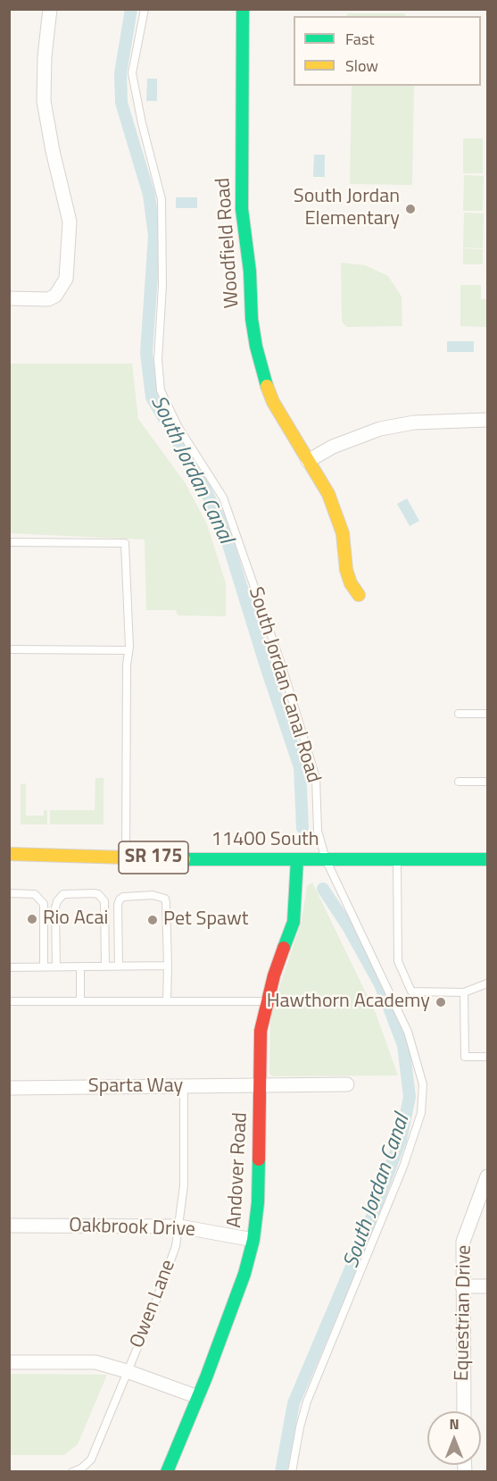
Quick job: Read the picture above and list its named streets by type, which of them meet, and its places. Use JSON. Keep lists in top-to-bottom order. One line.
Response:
{"streets":{"street":["Woodfield Road","11400 South","SR 175","Sparta Way","Andover Road","Oakbrook Drive","Equestrian Drive"],"lane":["South Jordan Canal Road","Owen Lane"]},"crossings":[["South Jordan Canal Road","11400 South"],["11400 South","Andover Road"],["Sparta Way","Andover Road"],["Sparta Way","Owen Lane"],["Andover Road","Oakbrook Drive"],["Oakbrook Drive","Owen Lane"]],"water":["South Jordan Canal"],"places":["South Jordan Elementary","Rio Acai","Pet Spawt","Hawthorn Academy"],"legend":["Fast","Slow"],"north":"top"}
